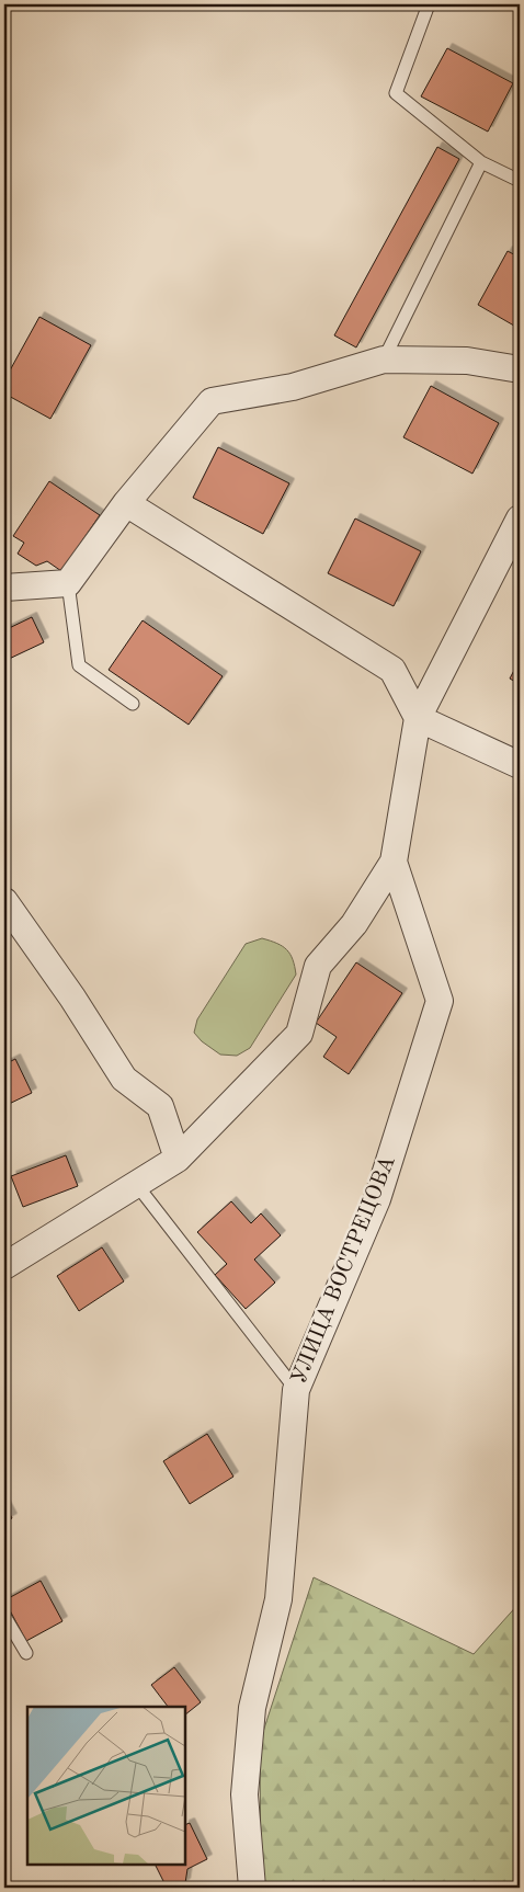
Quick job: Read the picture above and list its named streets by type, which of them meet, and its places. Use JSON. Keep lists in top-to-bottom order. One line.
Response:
{"streets":{"street":["УЛИЦА ВОСТРЕЦОВА"]}}
